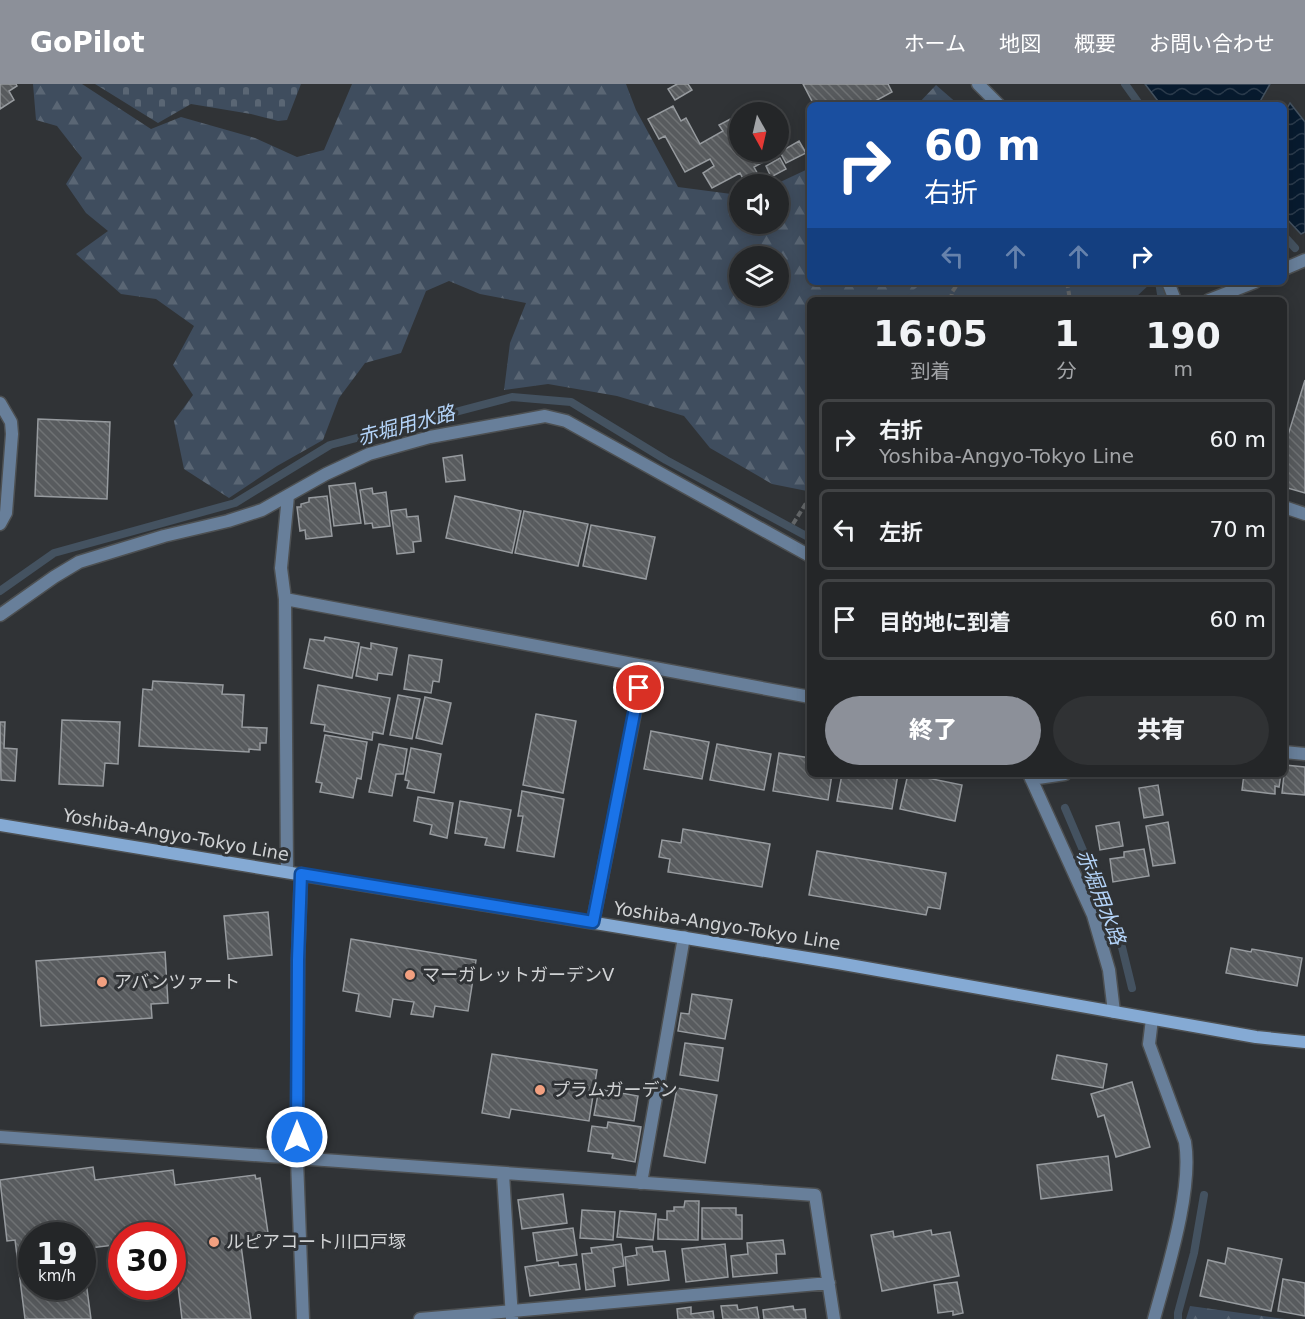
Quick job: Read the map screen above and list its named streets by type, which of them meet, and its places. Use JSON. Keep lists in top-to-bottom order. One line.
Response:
{"streets":{"main road":["Yoshiba-Angyo-Tokyo Line"]},"water":["赤堀用水路"],"places":["マーガレットガーデンV","アバンツァート","プラムガーデン","ルピアコート川口戸塚"],"north":"bottom","page":{"header":"GoPilot","nav":["ホーム","地図","概要","お問い合わせ"],"turn":["60 m","右折"],"eta":["16:05","到着","1","分","190","m"],"list":[{"name":"右折","note":"Yoshiba-Angyo-Tokyo Line","value":"60 m"},{"name":"左折","value":"70 m"},{"name":"目的地に到着","value":"60 m"}],"buttons":["終了","共有"],"speed":"19 km/h","limit":"30"}}
